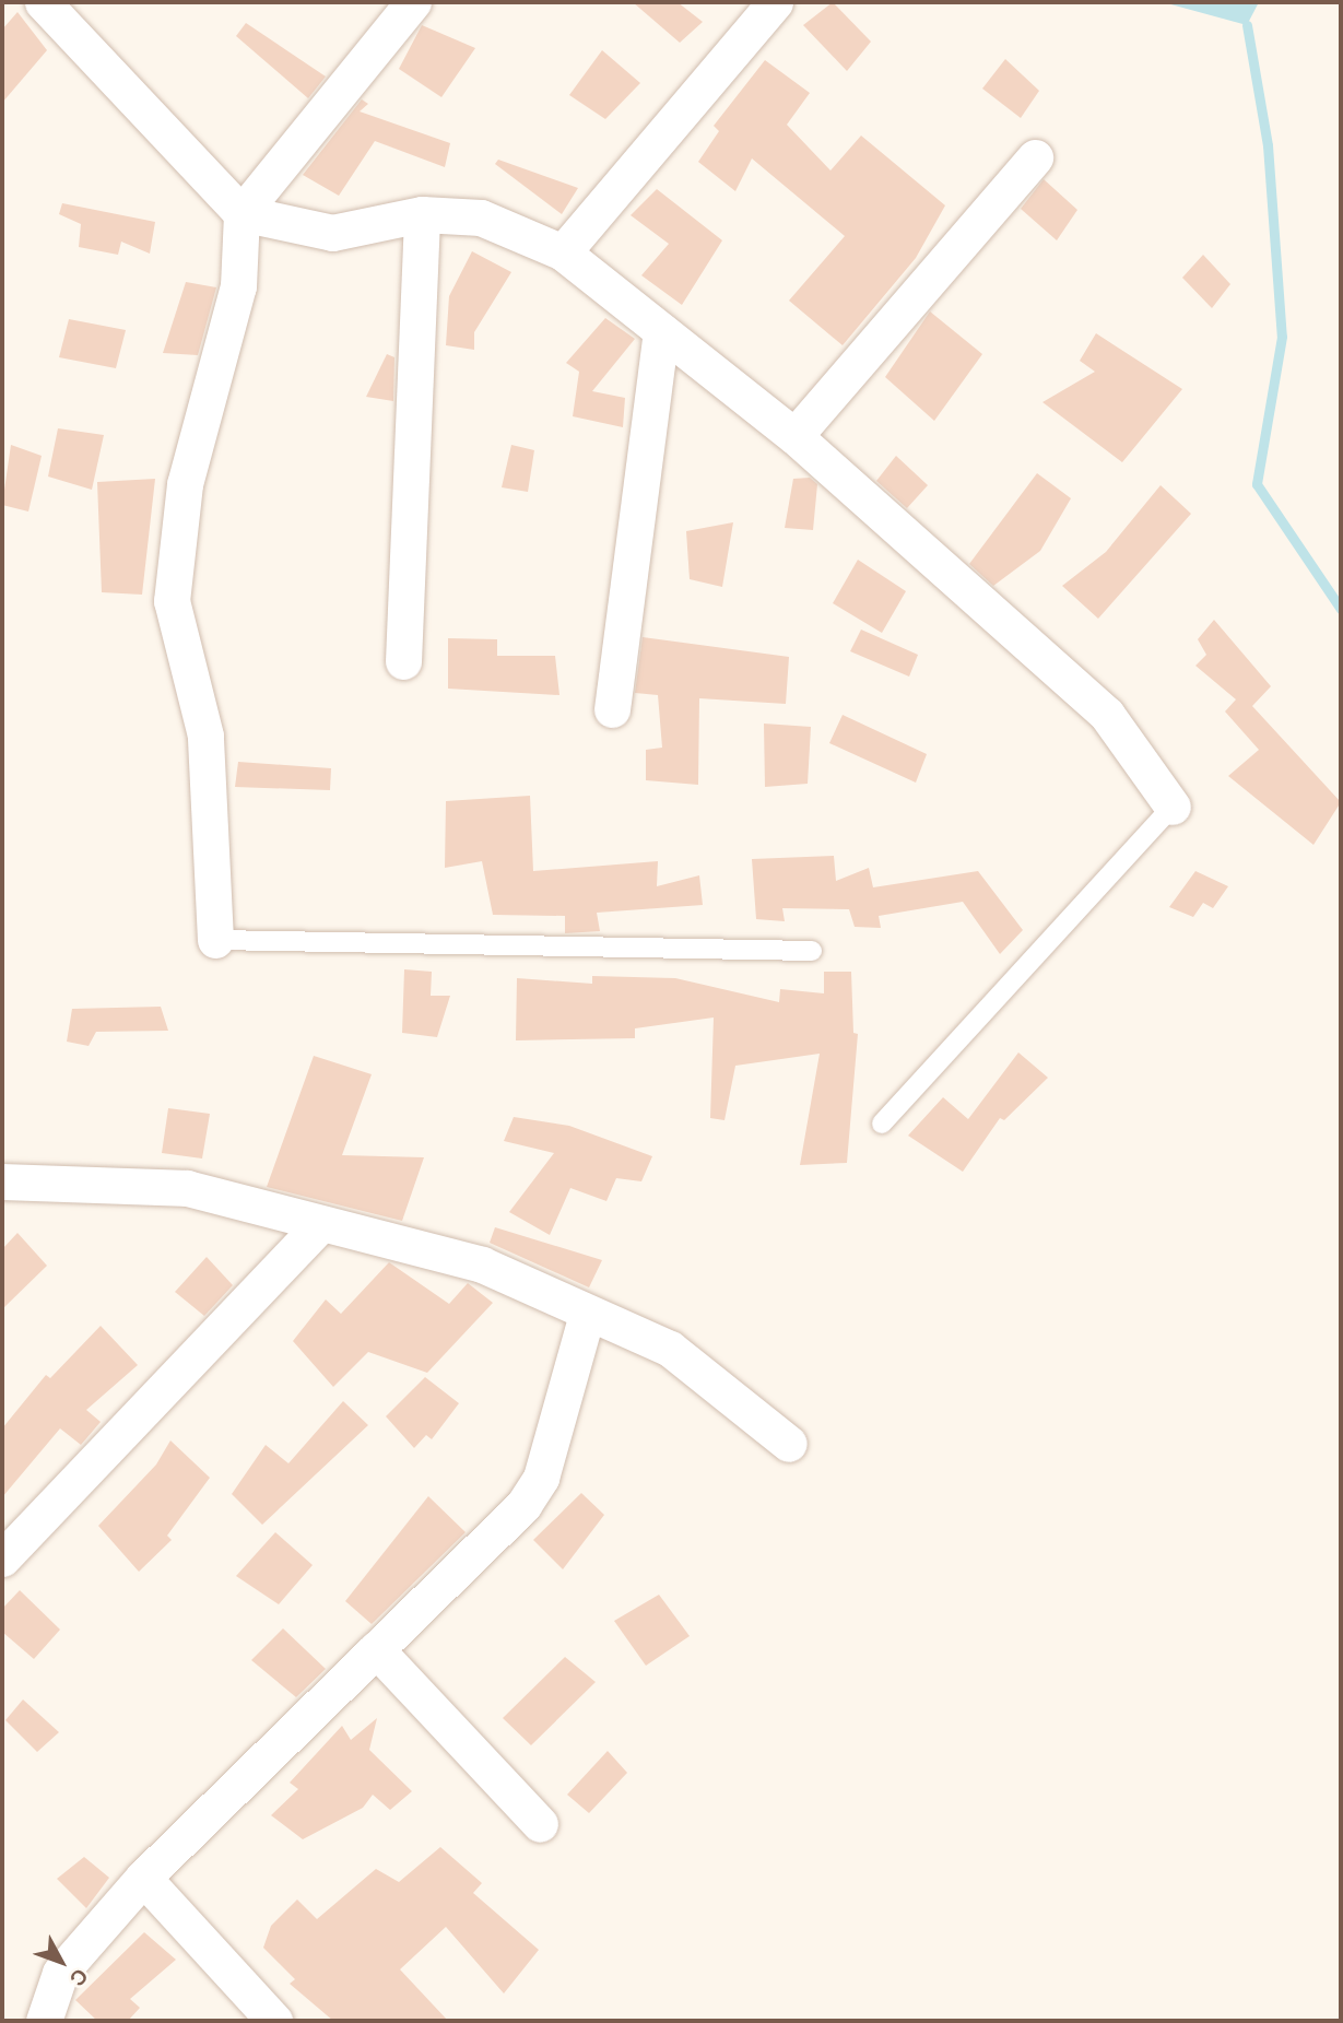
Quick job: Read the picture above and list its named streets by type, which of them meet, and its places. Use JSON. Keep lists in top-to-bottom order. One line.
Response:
{"north":"bottom right"}
